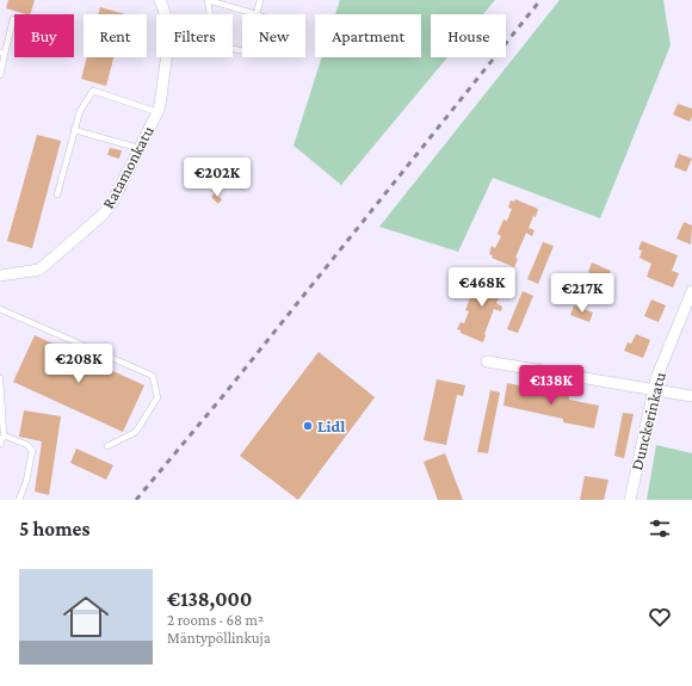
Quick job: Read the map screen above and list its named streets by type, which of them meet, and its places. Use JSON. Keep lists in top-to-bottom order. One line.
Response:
{"streets":{"street":["Ratamonkatu","Dunckerinkatu"]},"places":["Lidl"],"page":{"chip":["Buy","Rent","Filters","New","Apartment","House"],"price":["€202K","€468K","€217K","€208K","€138K"],"heading":"5 homes","list":[{"name":"€138,000","note":"2 rooms · 68 m² · Mäntypöllinkuja"}]}}
